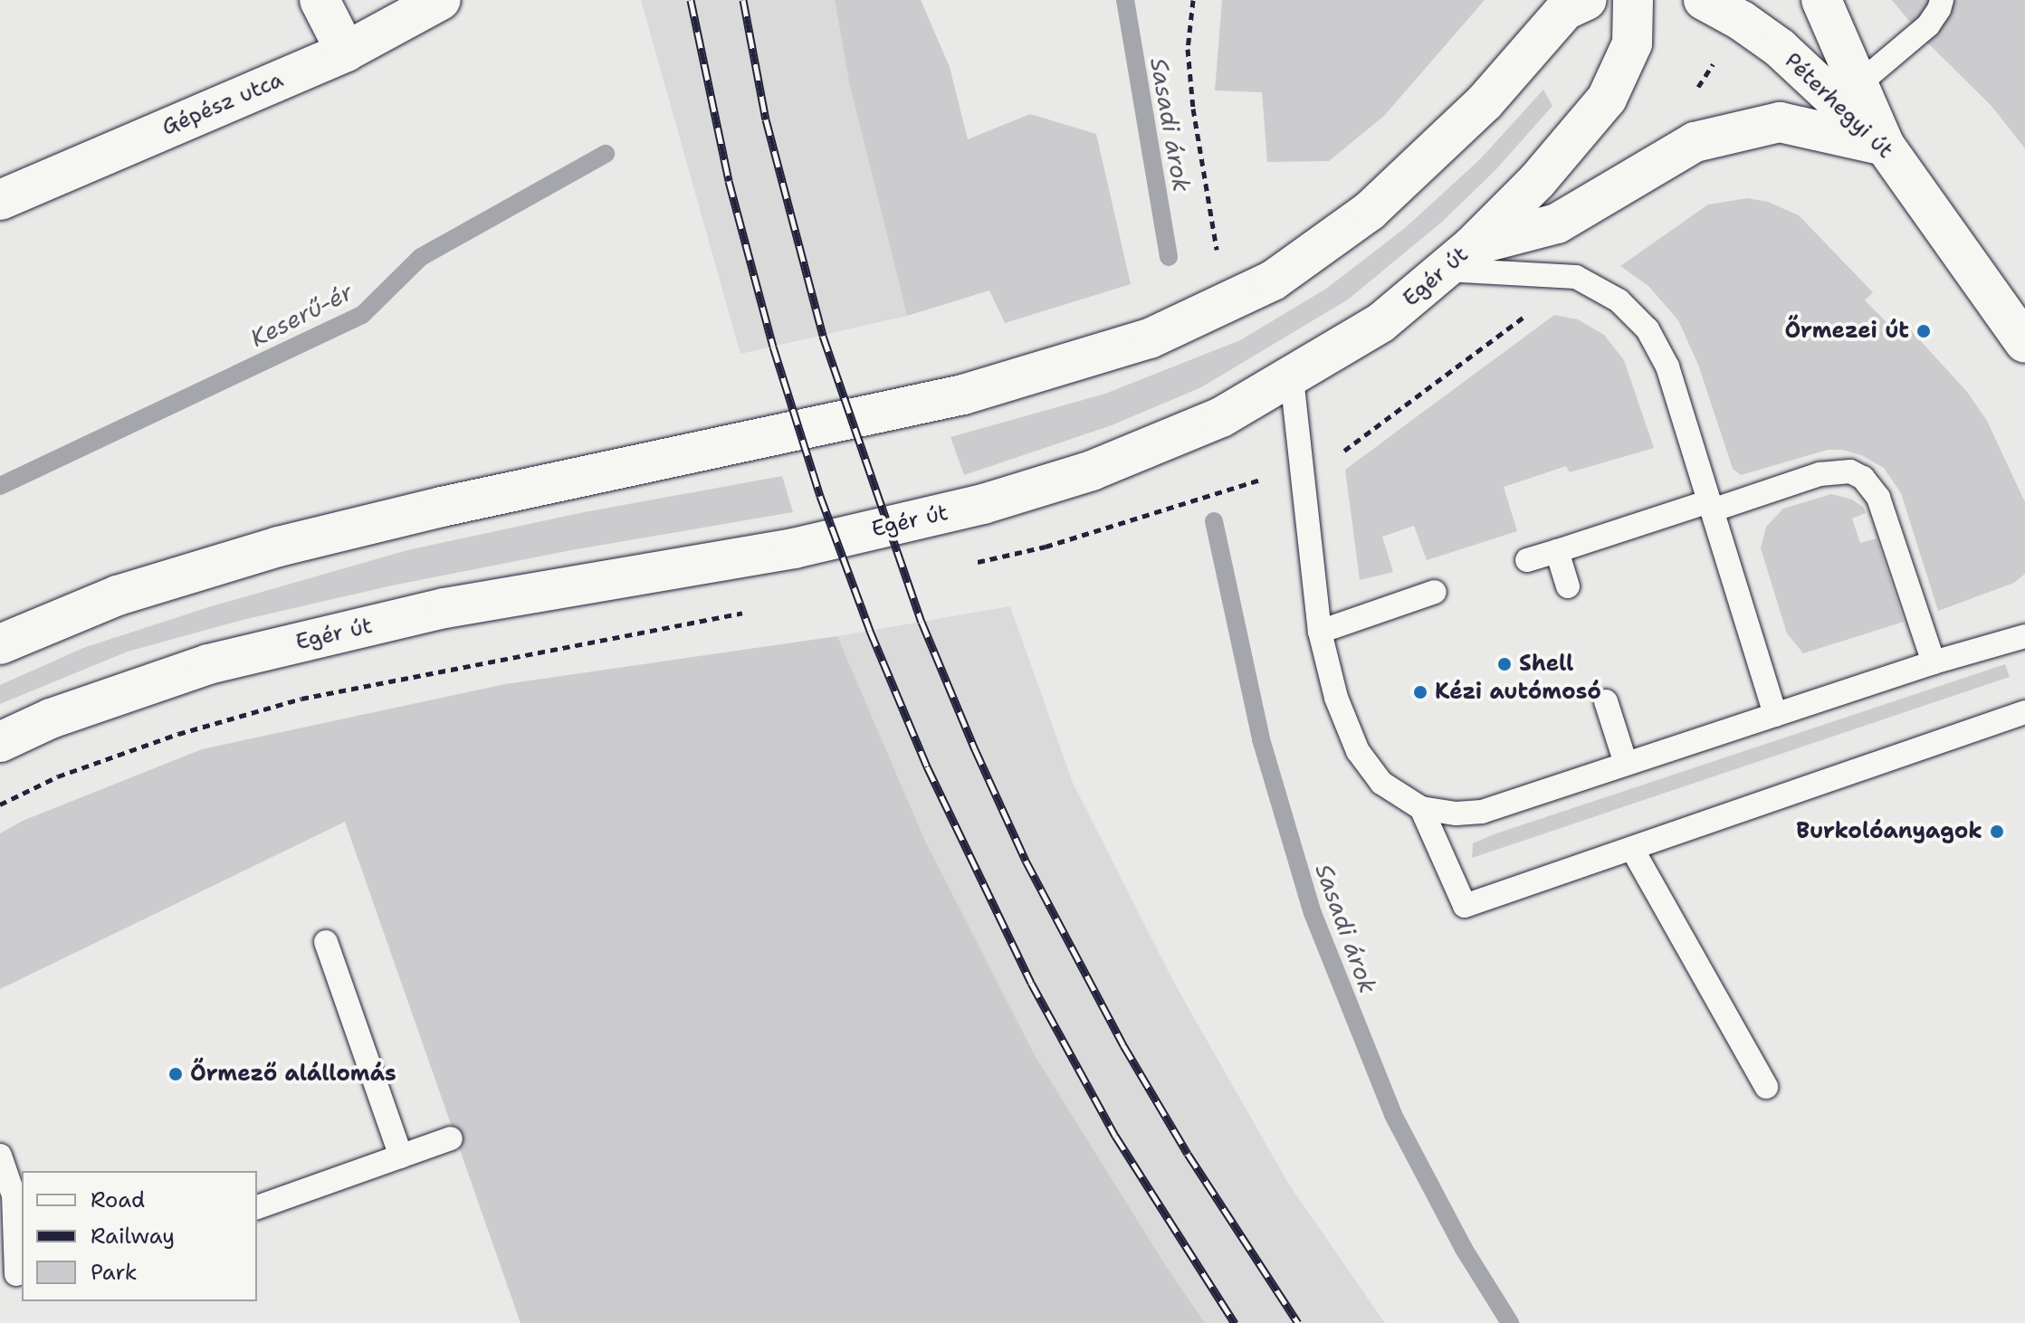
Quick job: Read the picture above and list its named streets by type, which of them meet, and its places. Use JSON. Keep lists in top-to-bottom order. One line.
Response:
{"streets":{"main road":["Gépész utca","Péterhegyi út","Egér út"]},"water":["Sasadi árok","Keserű-ér"],"places":["Őrmezei út","Shell","Kézi autómosó","Burkolóanyagok","Őrmező alállomás"],"legend":["Road","Railway","Park"]}
